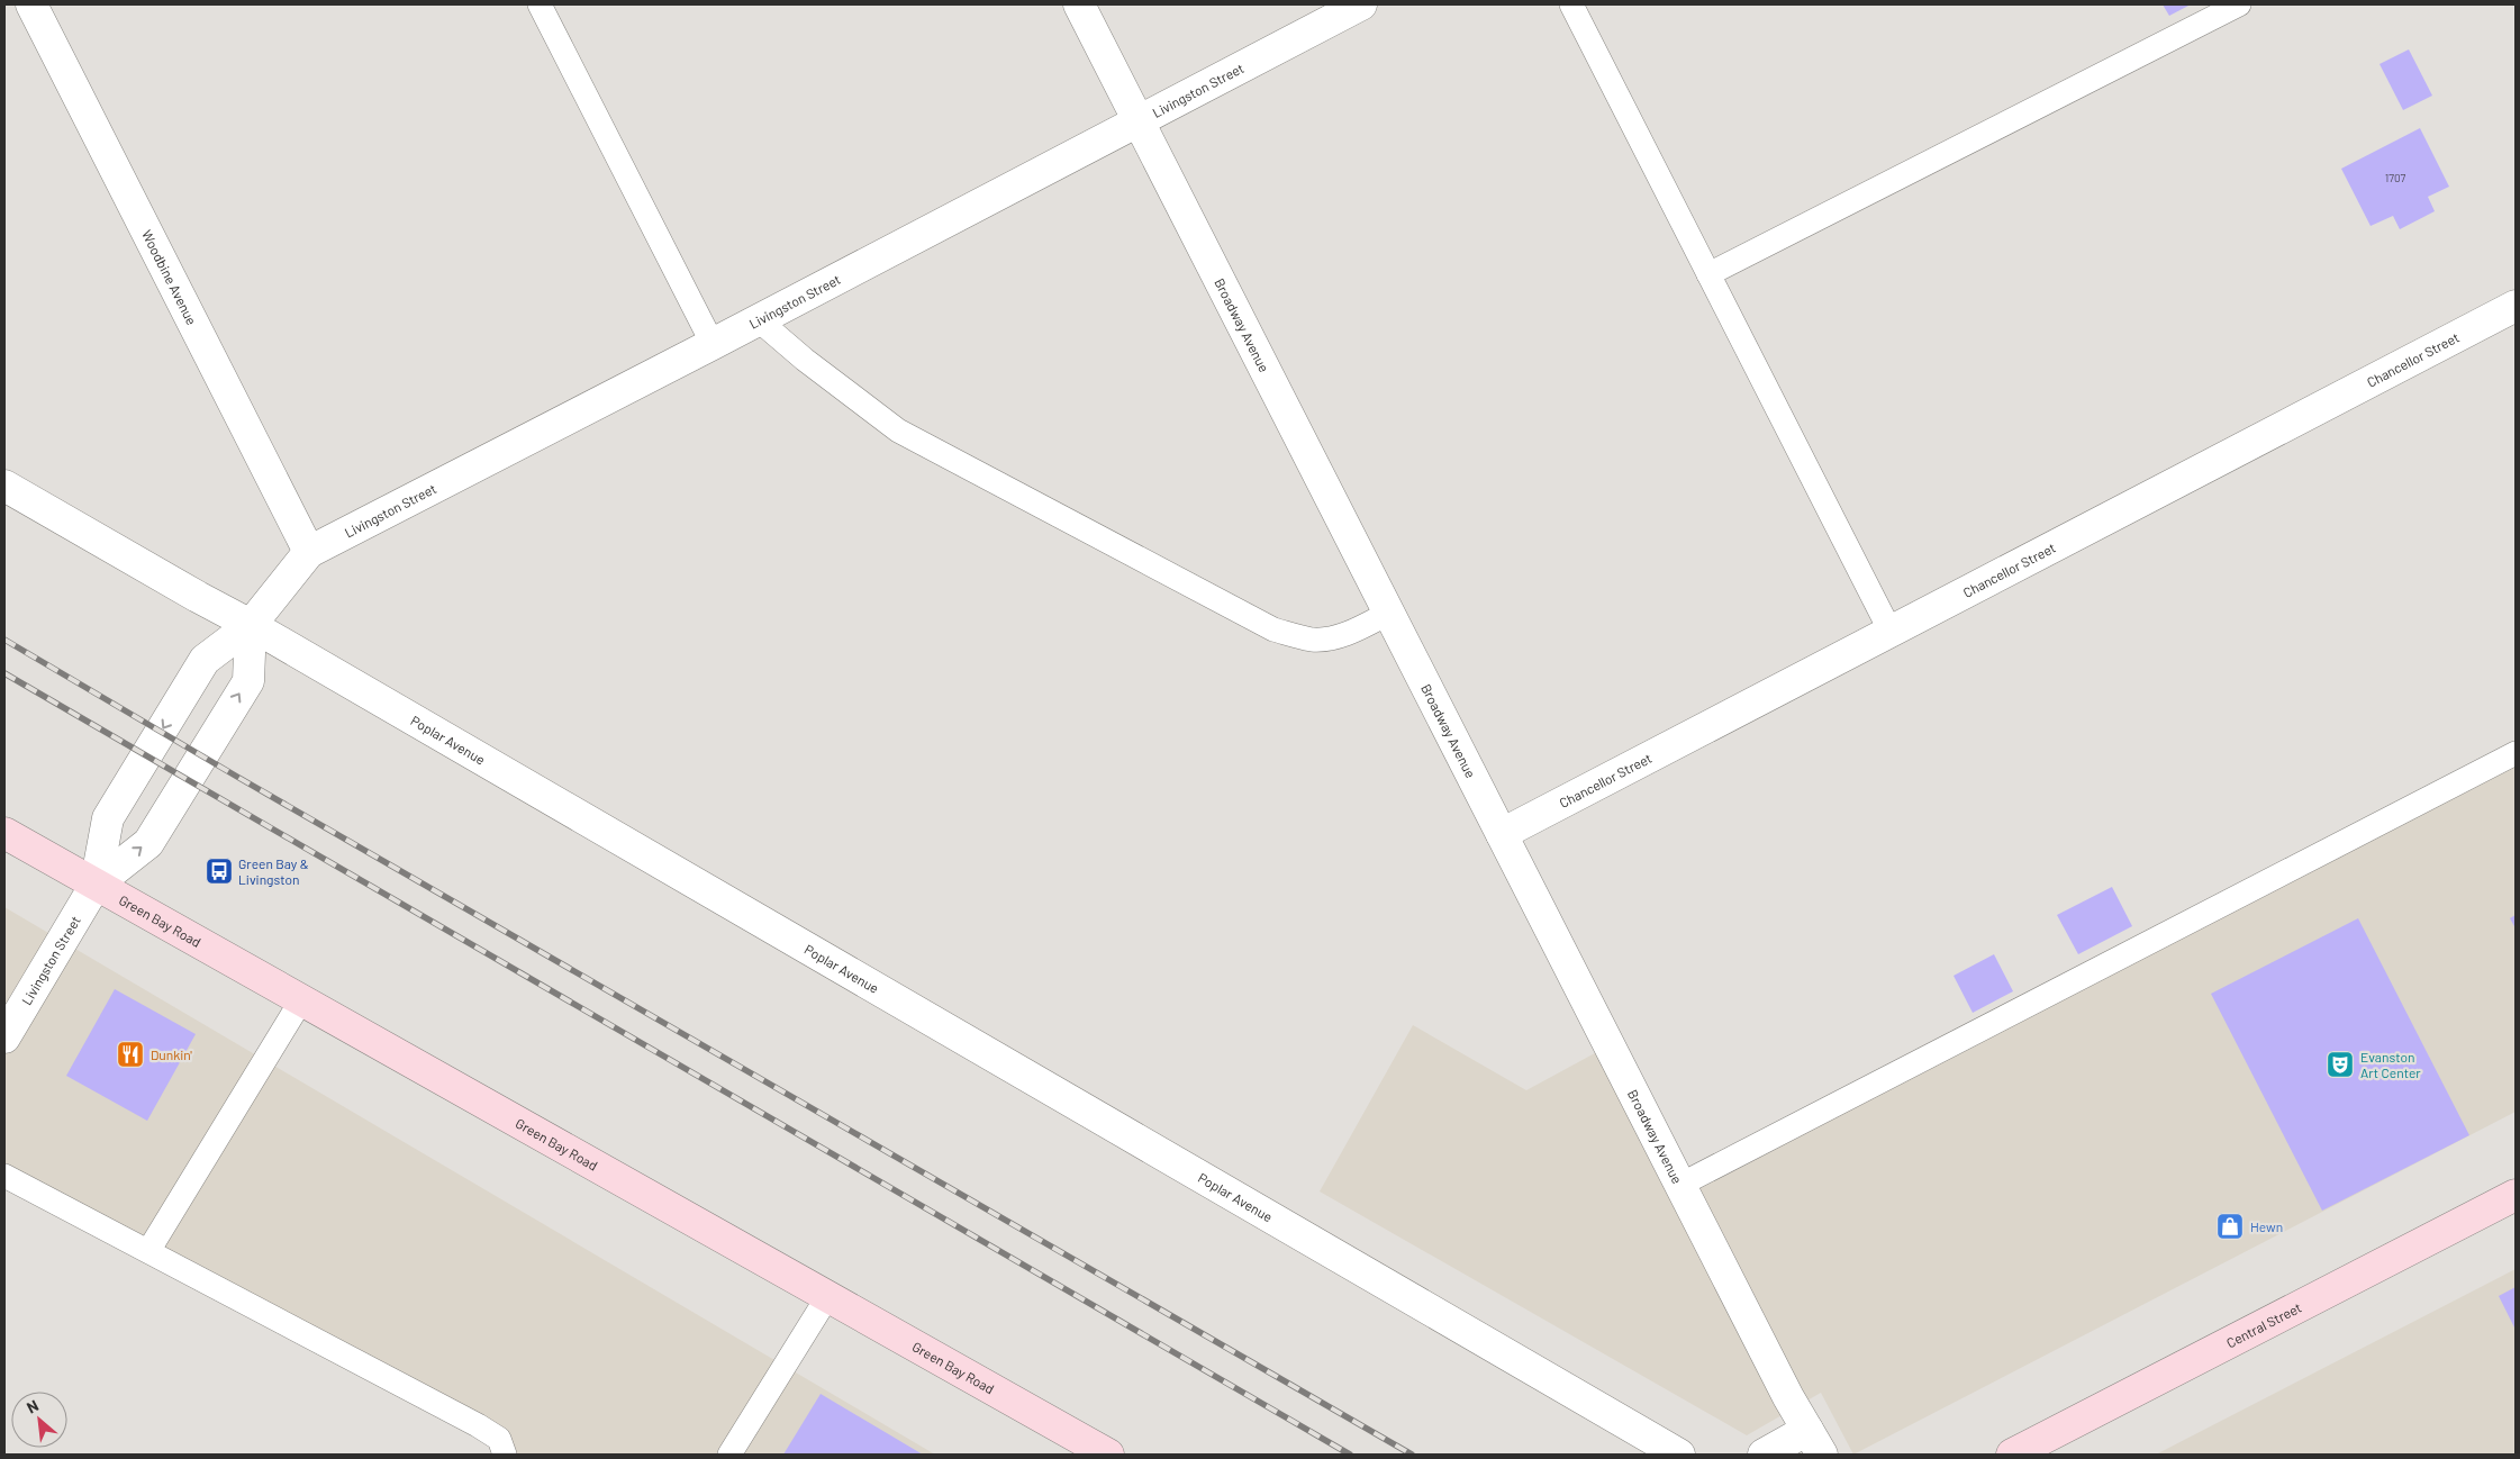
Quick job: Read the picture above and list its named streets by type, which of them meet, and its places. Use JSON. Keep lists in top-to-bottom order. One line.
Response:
{"streets":{"main road":["Green Bay Road","Central Street"],"street":["Livingston Street","Woodbine Avenue","Broadway Avenue","Chancellor Street","Poplar Avenue"]},"crossings":[["Livingston Street","Woodbine Avenue"],["Livingston Street","Broadway Avenue"],["Livingston Street","Poplar Avenue"],["Livingston Street","Green Bay Road"],["Broadway Avenue","Chancellor Street"]],"places":{"bus stop":["Green Bay & Livingston"],"restaurant":["Dunkin'"],"theatre":["Evanston Art Center"],"shop":["Hewn"]},"house_numbers":["1707"],"north":"top left"}
